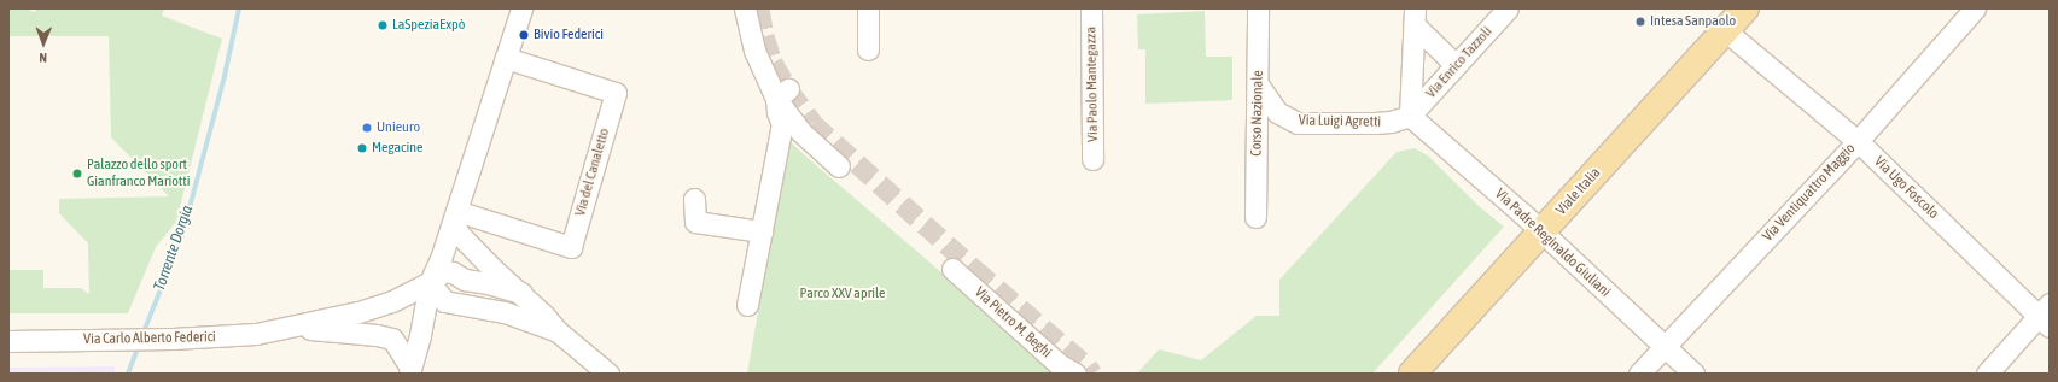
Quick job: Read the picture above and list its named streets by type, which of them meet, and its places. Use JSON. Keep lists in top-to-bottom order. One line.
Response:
{"streets":{"main road":["Viale Italia"],"street":["Via Enrico Tazzoli","Via Paolo Mantegazza","Corso Nazionale","Via Luigi Agretti","Via del Canaletto","Via Ugo Foscolo","Via Ventiquattro Maggio","Via Padre Reginaldo Giuliani","Via Pietro M. Beghi","Via Carlo Alberto Federici"]},"crossings":[["Via Enrico Tazzoli","Via Luigi Agretti"],["Via Enrico Tazzoli","Via Padre Reginaldo Giuliani"],["Corso Nazionale","Via Luigi Agretti"],["Via Luigi Agretti","Via Padre Reginaldo Giuliani"],["Via Ugo Foscolo","Via Ventiquattro Maggio"],["Viale Italia","Via Padre Reginaldo Giuliani"],["Via Ventiquattro Maggio","Via Padre Reginaldo Giuliani"]],"water":["Torrente Dorgia"],"parks":["Parco XXV aprile"],"places":["Intesa Sanpaolo","LaSpeziaExpò","Bivio Federici","Unieuro","Megacine","Palazzo dello sport Gianfranco Mariotti"],"north":"bottom"}
